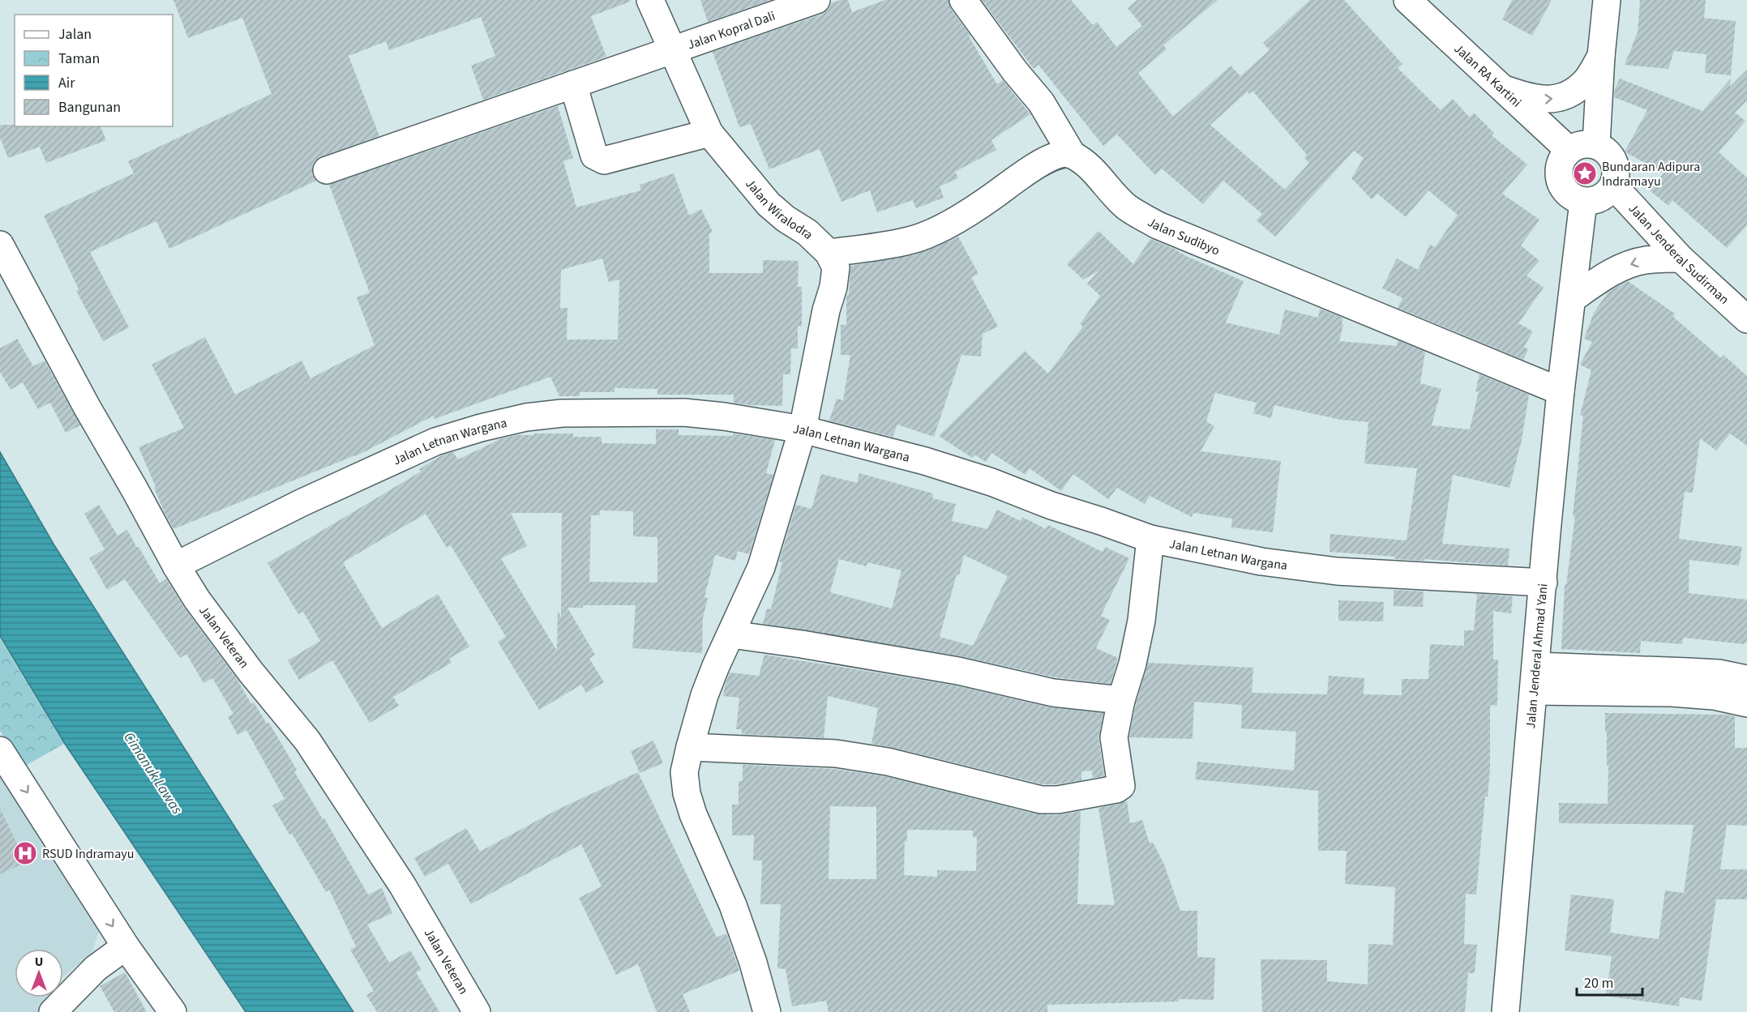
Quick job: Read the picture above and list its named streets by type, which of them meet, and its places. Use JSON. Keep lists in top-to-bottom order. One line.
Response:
{"streets":{"street":["Jalan Kopral Dali","Jalan RA Kartini","Jalan Wiralodra","Jalan Sudibyo","Jalan Jenderal Sudirman","Jalan Letnan Wargana","Jalan Veteran","Jalan Jenderal Ahmad Yani"]},"crossings":[["Jalan Kopral Dali","Jalan Wiralodra"],["Jalan RA Kartini","Jalan Jenderal Sudirman"],["Jalan RA Kartini","Jalan Jenderal Ahmad Yani"],["Jalan Sudibyo","Jalan Jenderal Ahmad Yani"],["Jalan Jenderal Sudirman","Jalan Jenderal Ahmad Yani"],["Jalan Letnan Wargana","Jalan Veteran"],["Jalan Letnan Wargana","Jalan Jenderal Ahmad Yani"]],"water":["Cimanuk Lawas"],"places":{"place":["Bundaran Adipura Indramayu"],"hospital":["RSUD Indramayu"]},"legend":["Jalan","Taman","Air","Bangunan"],"scale_bar":"20 m","north":"top"}
